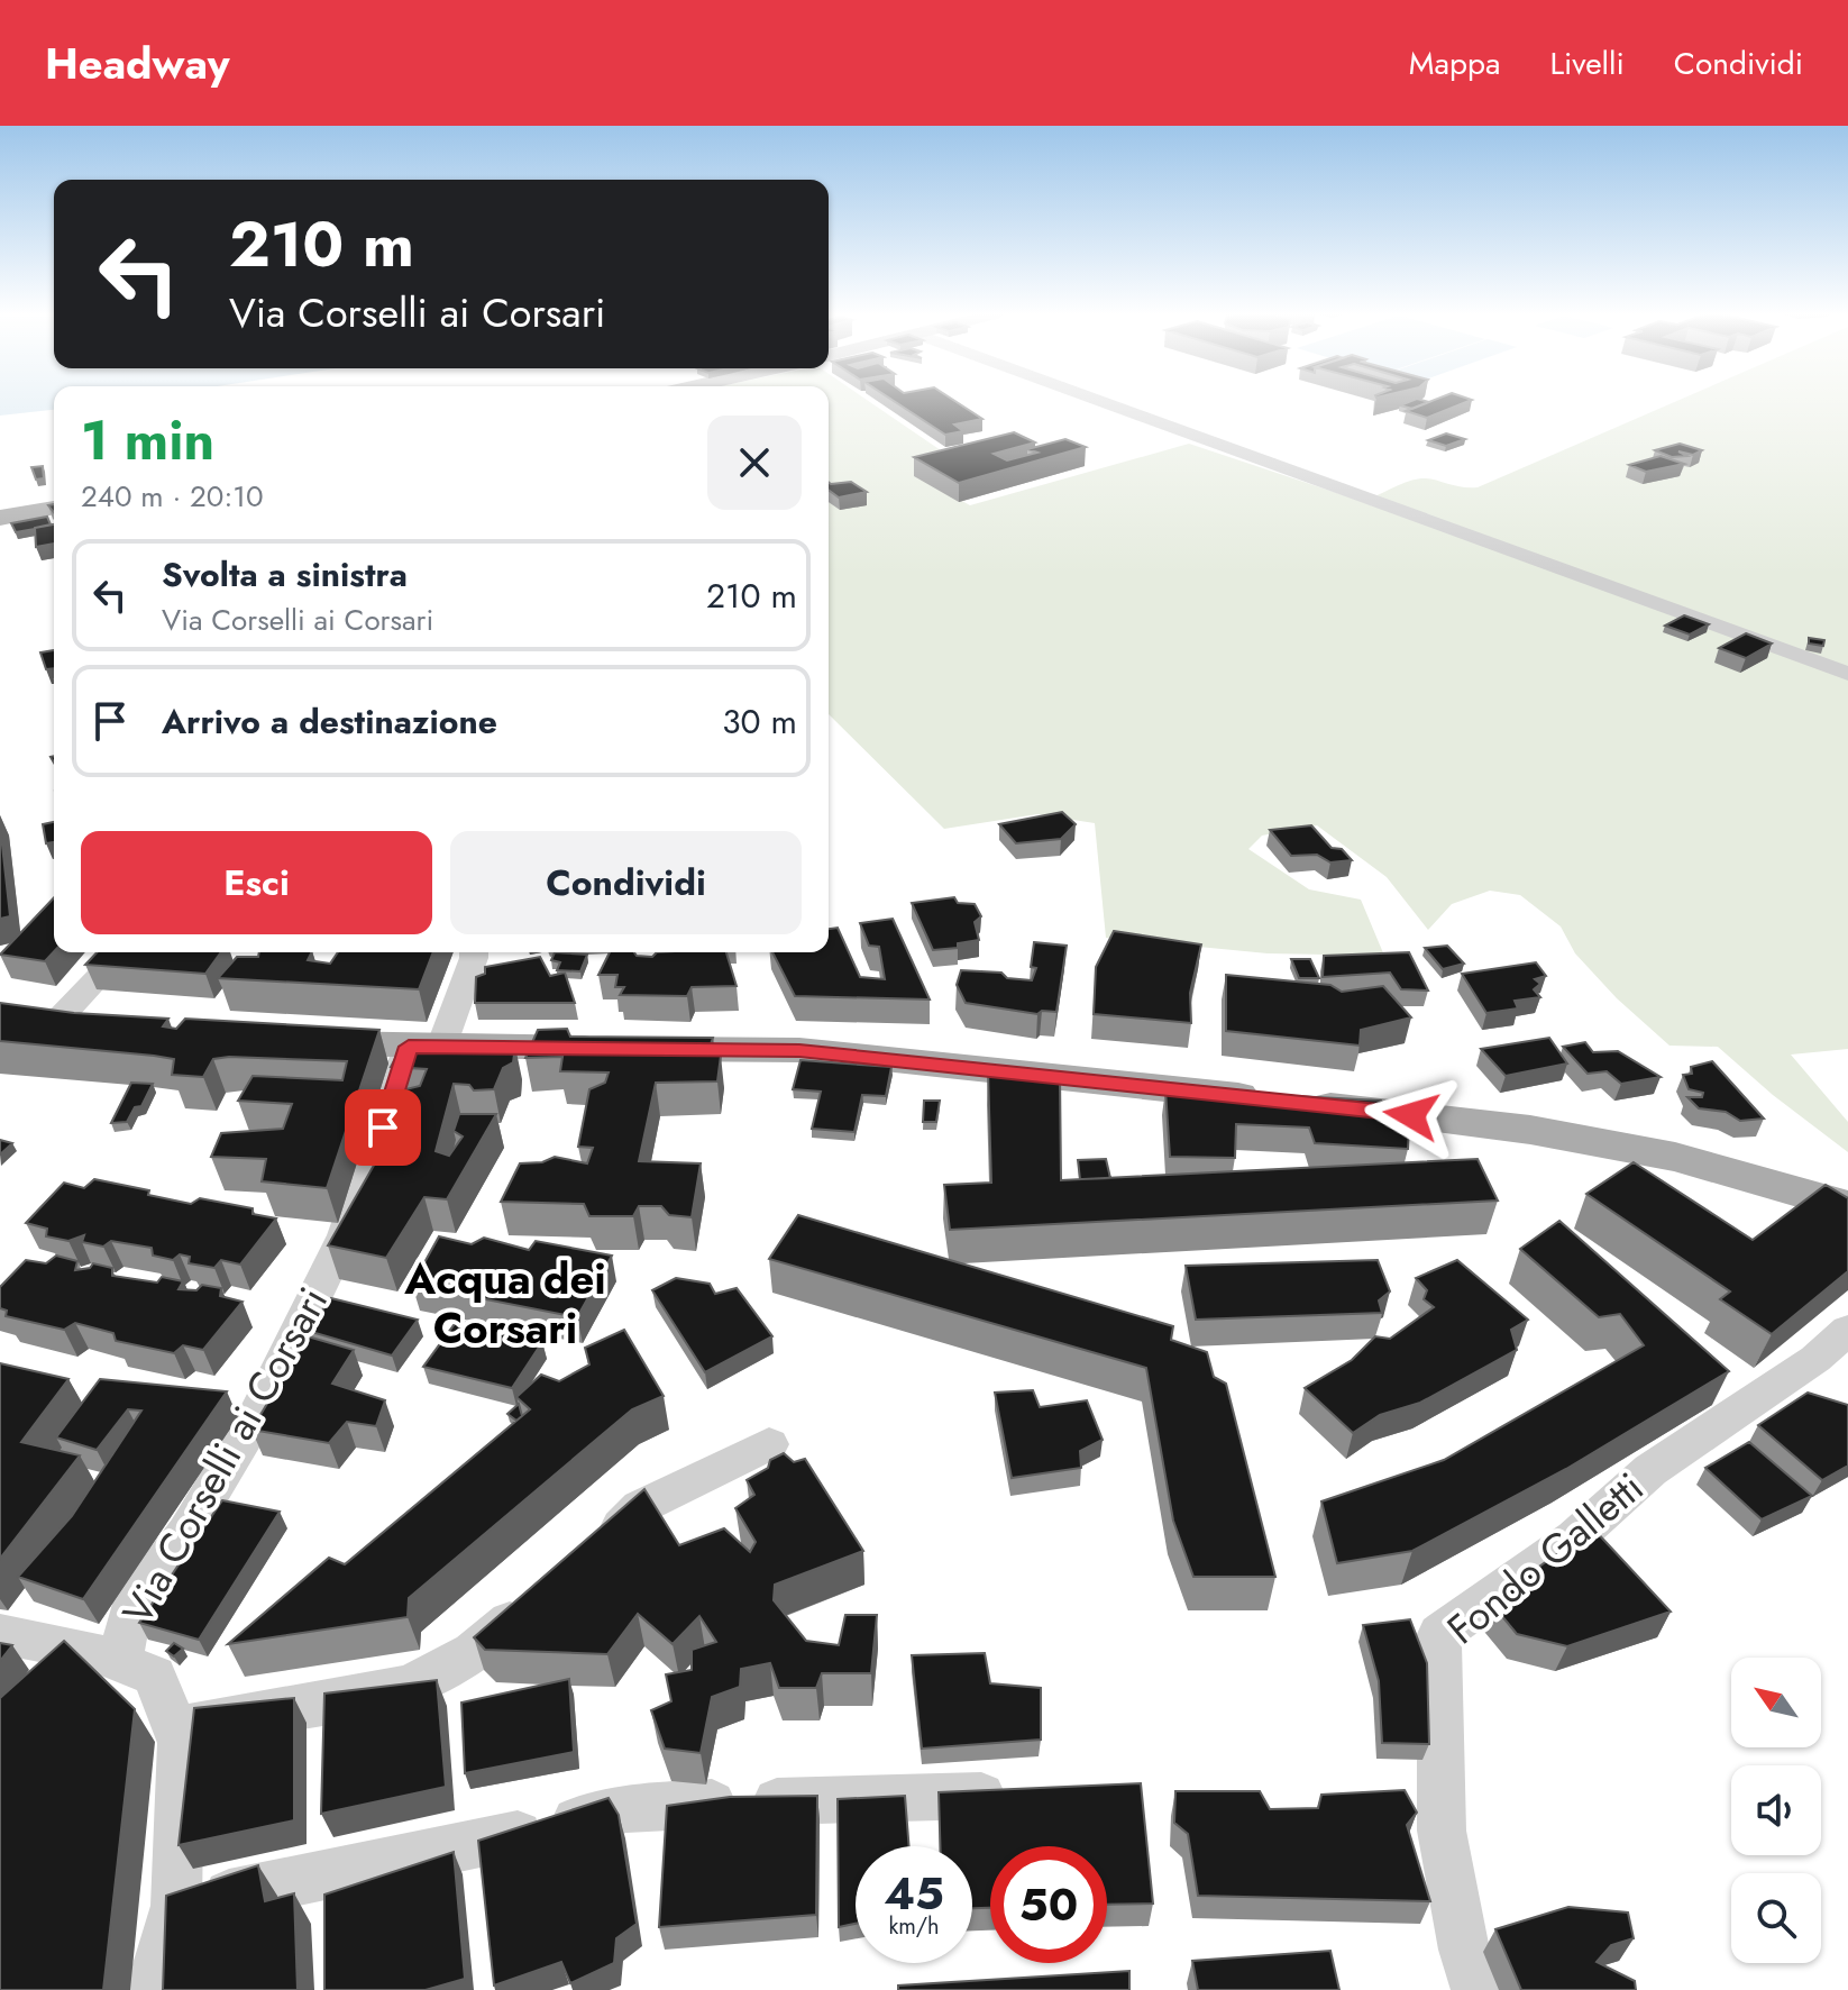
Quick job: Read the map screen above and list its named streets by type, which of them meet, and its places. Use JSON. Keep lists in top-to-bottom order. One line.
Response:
{"streets":{"street":["Via Corselli ai Corsari","Fondo Galletti"]},"districts":["Acqua dei Corsari"],"north":"top left","page":{"header":"Headway","nav":["Mappa","Livelli","Condividi"],"turn":["210 m","Via Corselli ai Corsari"],"heading":["1 min","240 m · 20:10"],"list":[{"name":"Svolta a sinistra","note":"Via Corselli ai Corsari","value":"210 m"},{"name":"Arrivo a destinazione","value":"30 m"}],"buttons":["Esci","Condividi"],"speed":"45 km/h","limit":"50"}}
